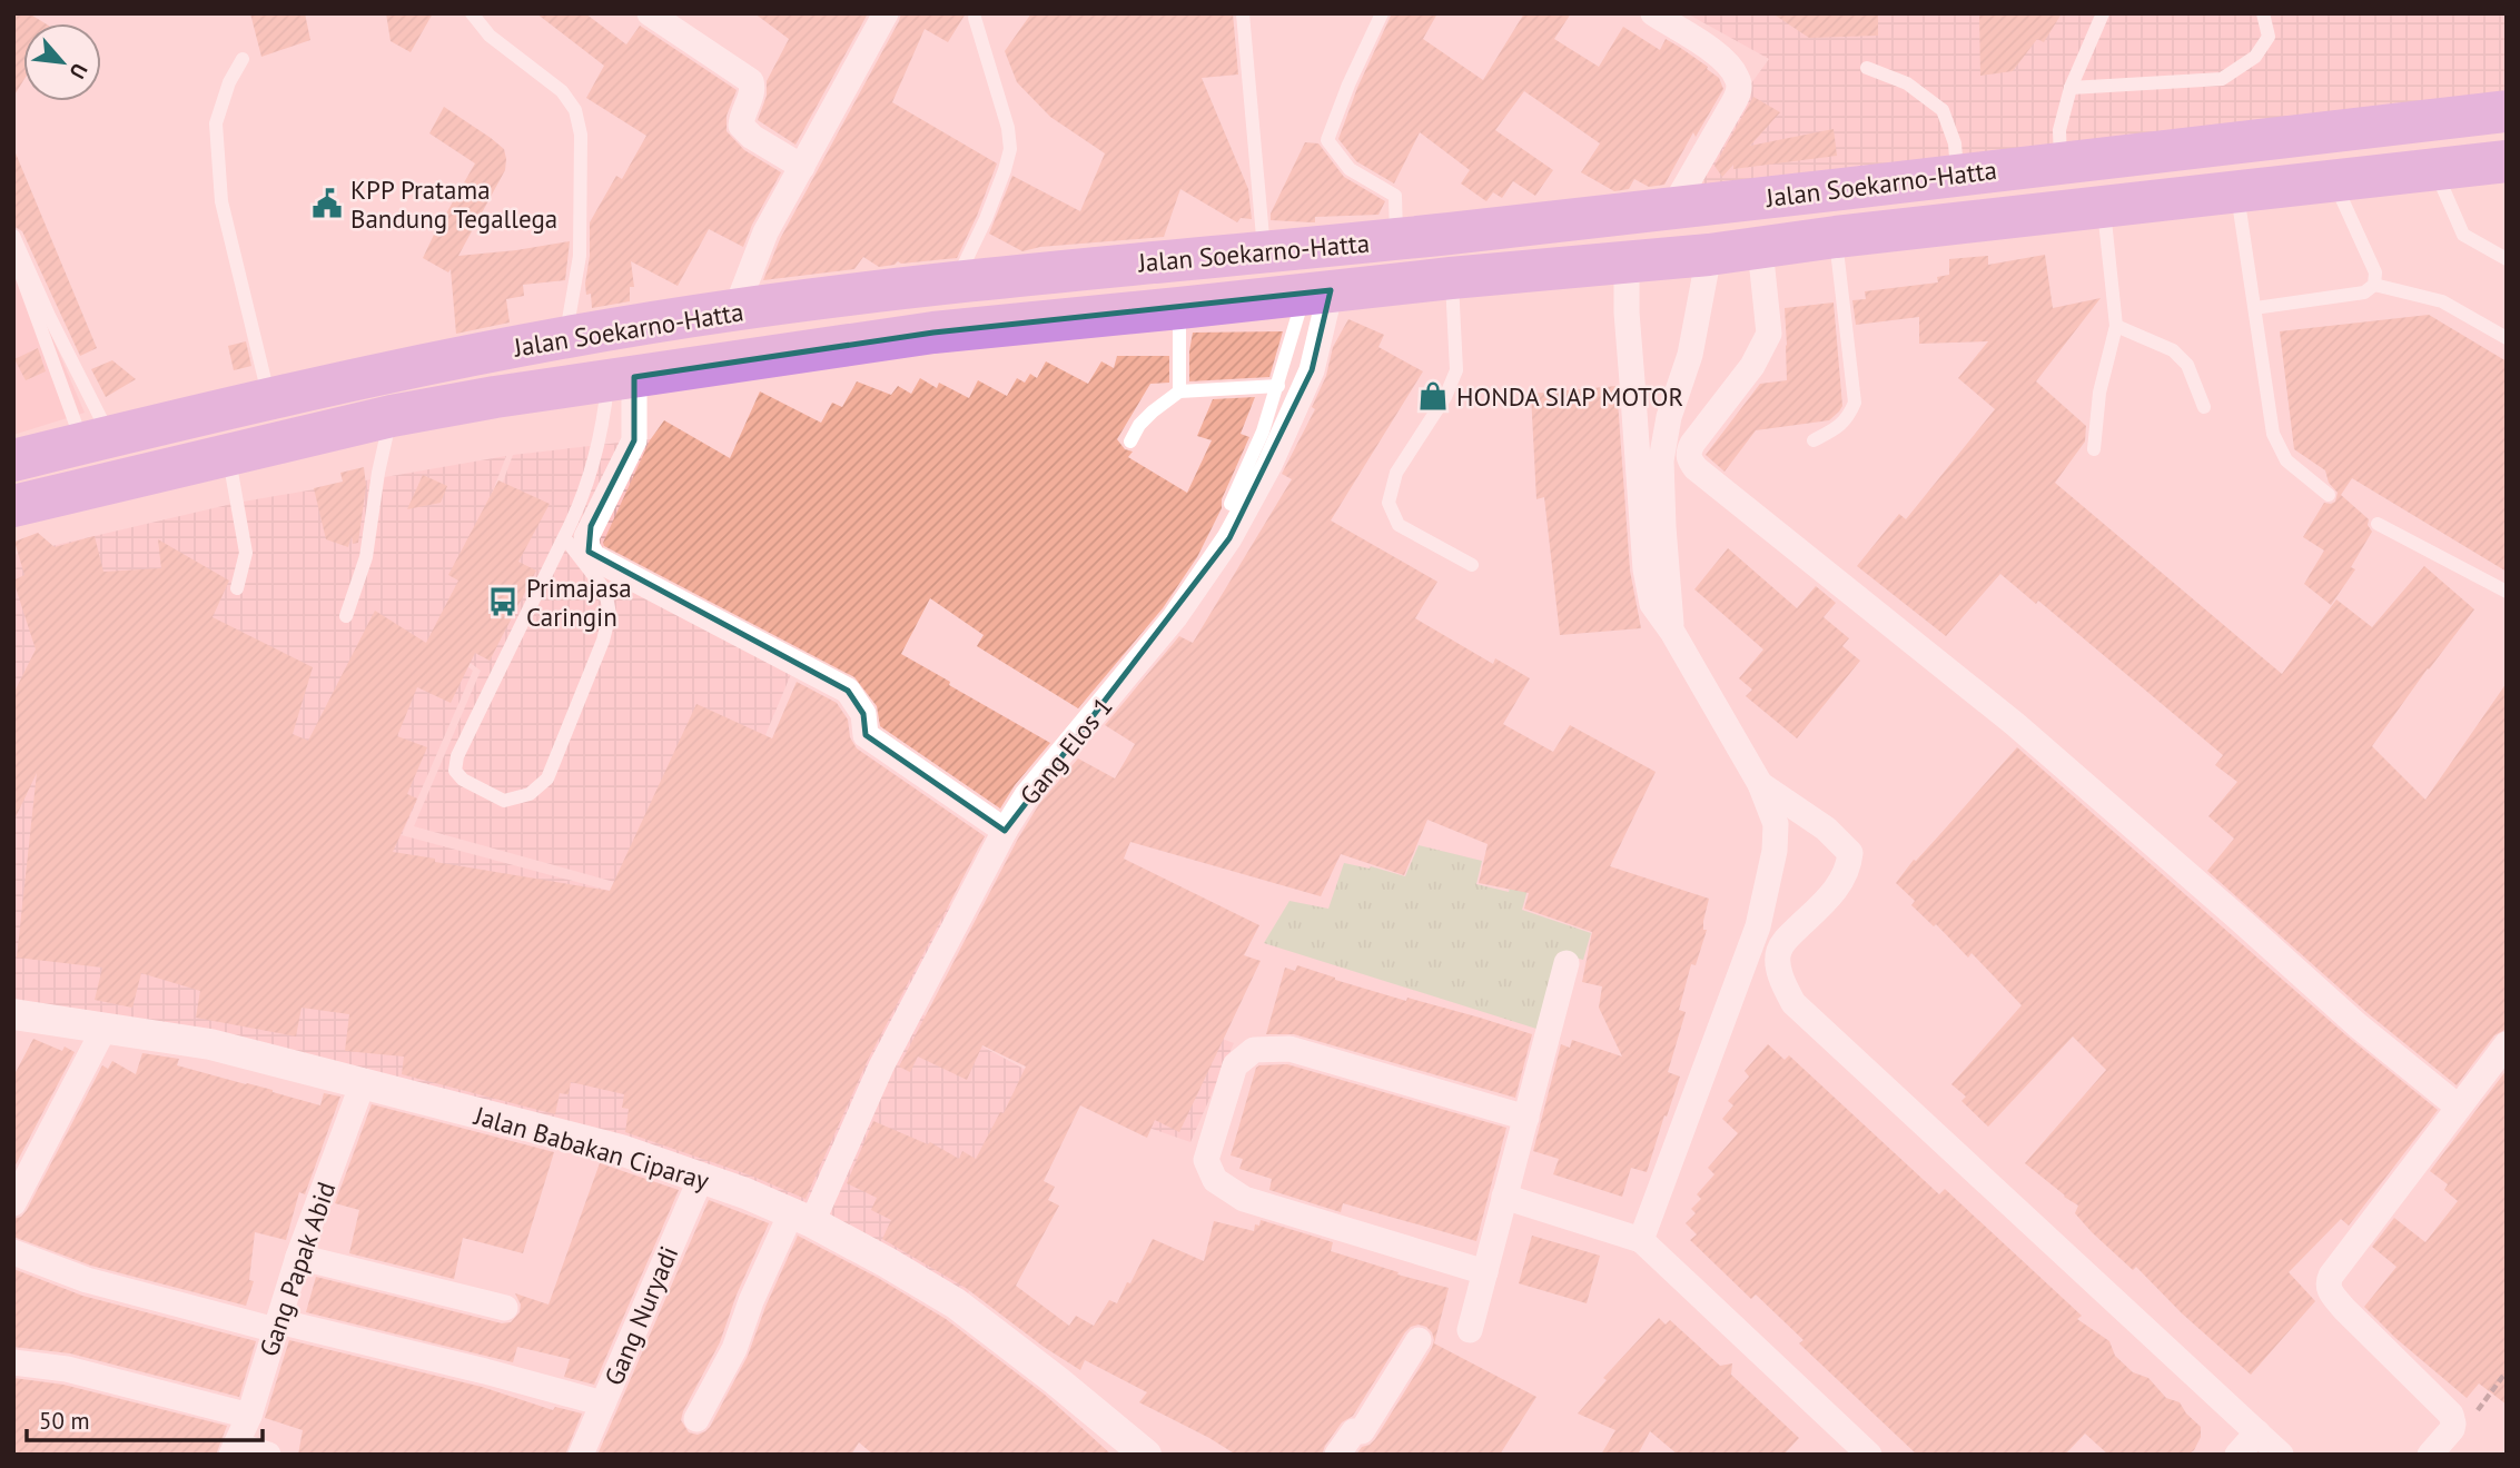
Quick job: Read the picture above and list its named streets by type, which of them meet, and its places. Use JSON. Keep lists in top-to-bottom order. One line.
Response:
{"streets":{"highway":["Jalan Soekarno-Hatta"],"street":["Gang Elos 1","Jalan Babakan Ciparay","Gang Papak Abid","Gang Nuryadi"]},"crossings":[["Jalan Soekarno-Hatta","Gang Elos 1"],["Gang Elos 1","Jalan Babakan Ciparay"],["Jalan Babakan Ciparay","Gang Papak Abid"],["Jalan Babakan Ciparay","Gang Nuryadi"]],"places":{"public building":["KPP Pratama Bandung Tegallega"],"shop":["HONDA SIAP MOTOR"],"bus stop":["Primajasa Caringin"]},"scale_bar":"50 m","north":"bottom right"}
